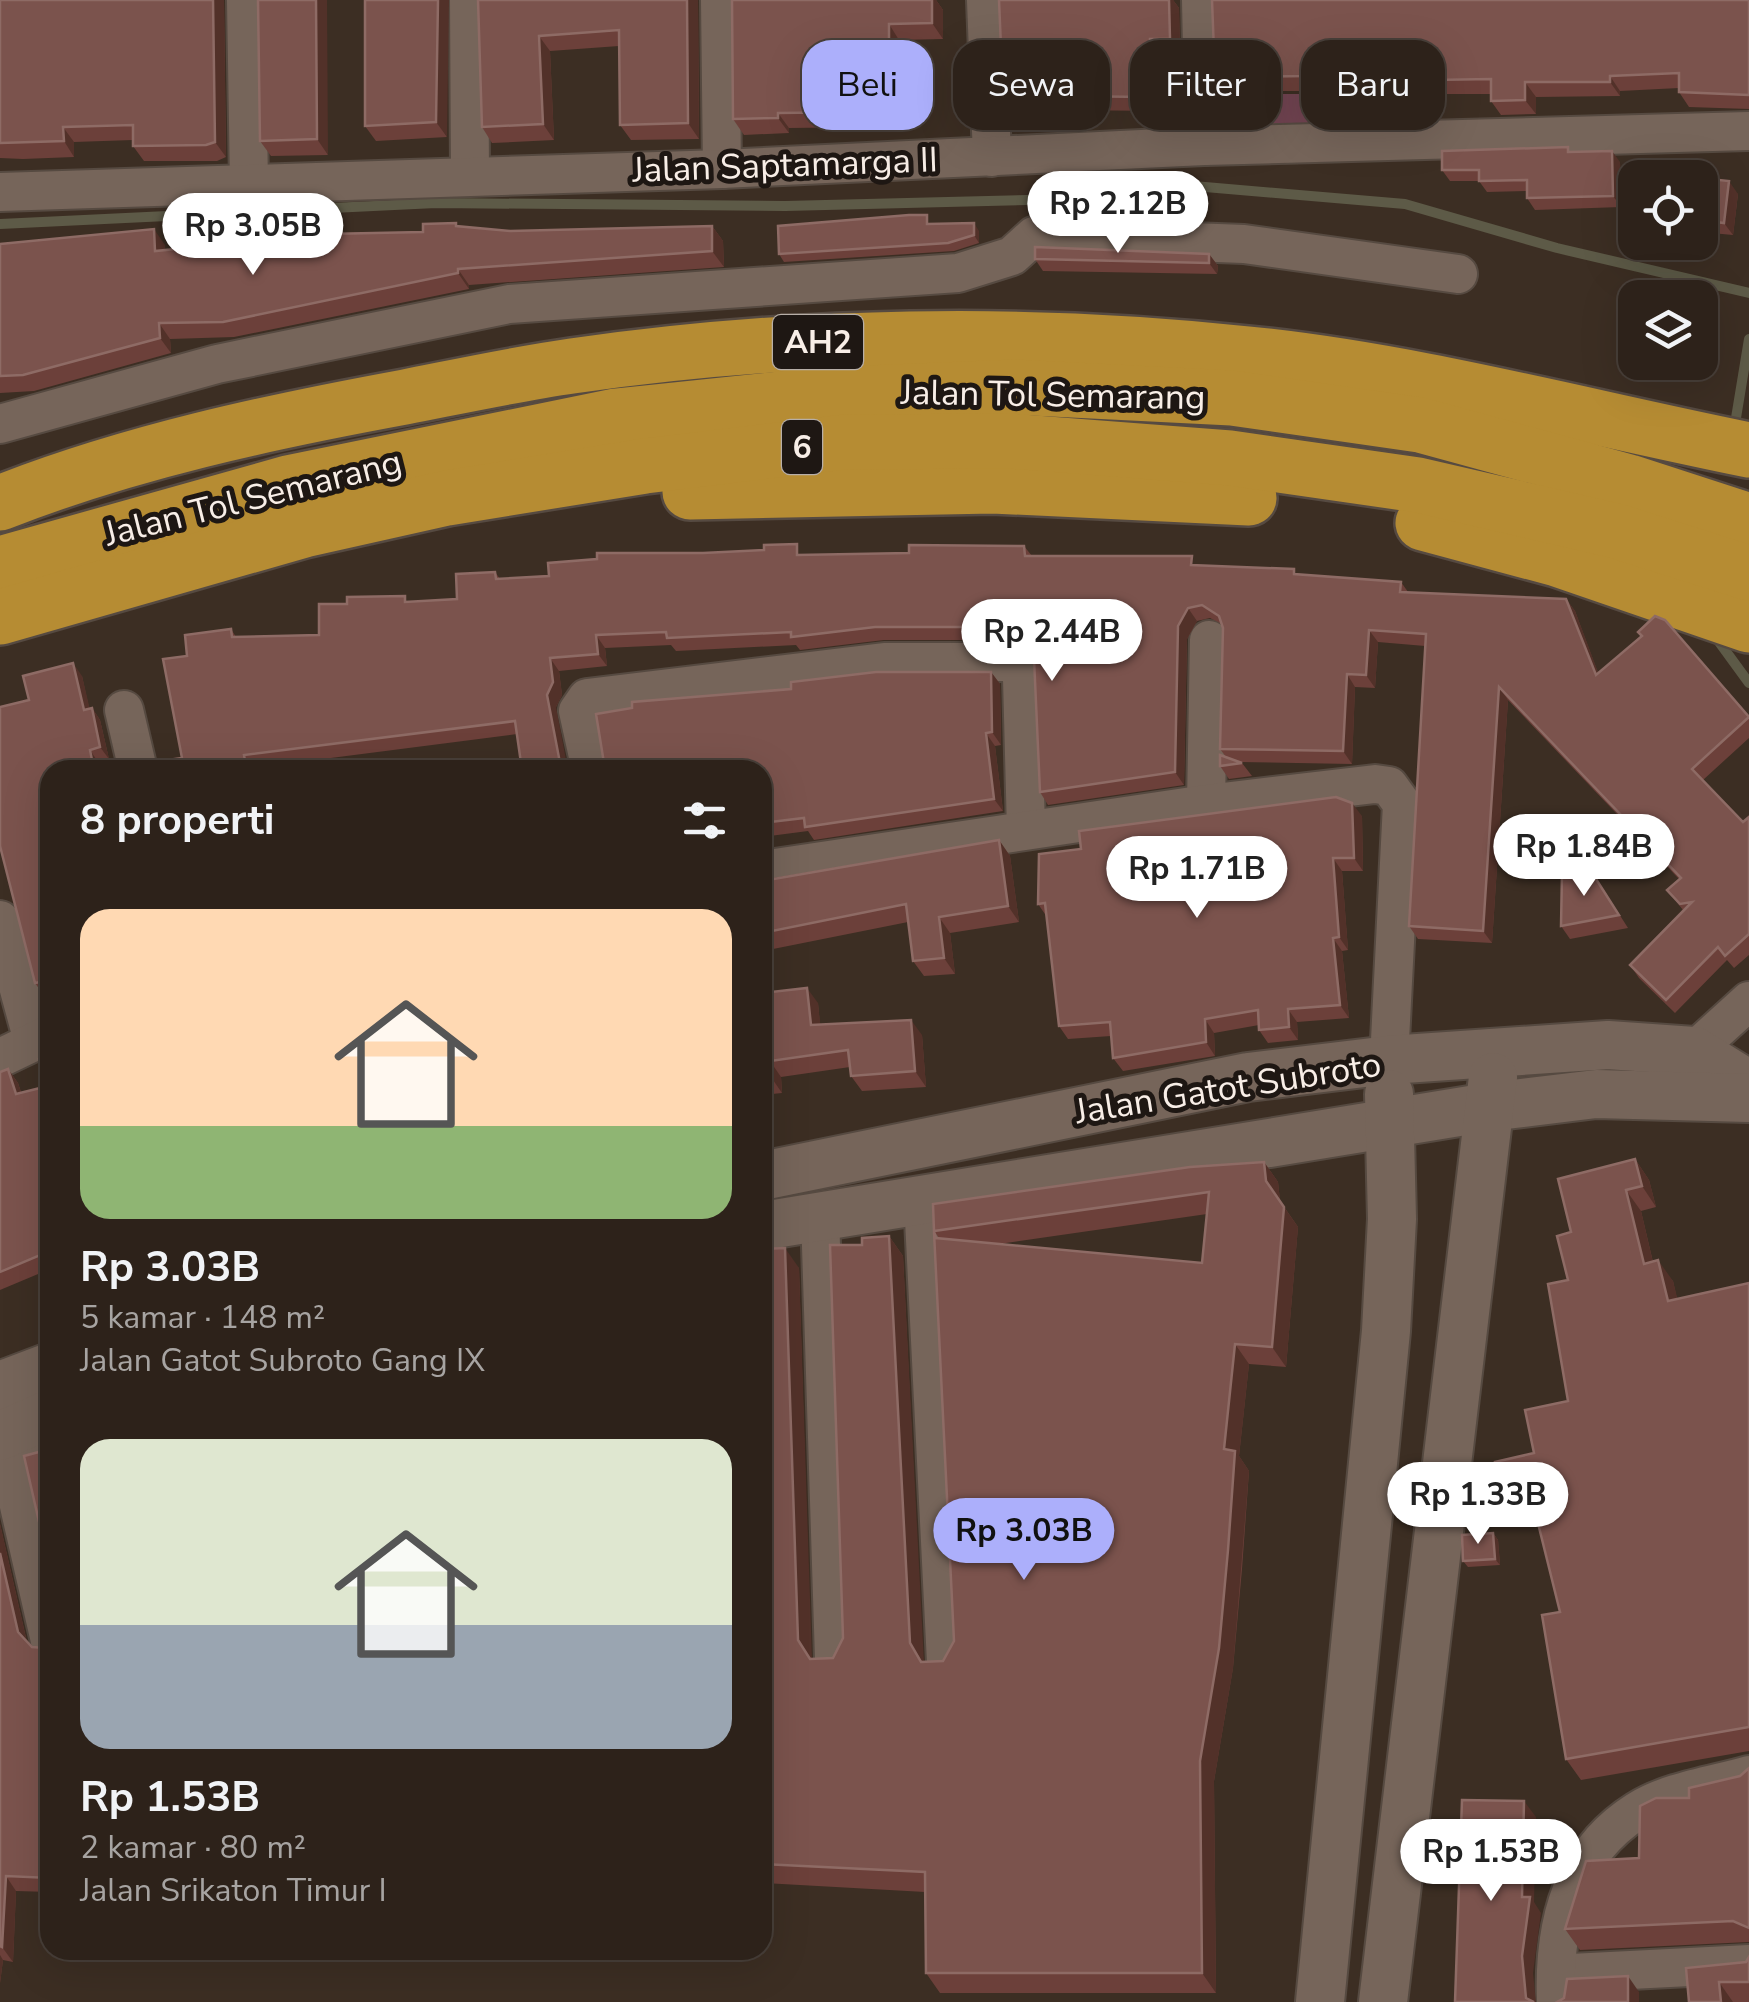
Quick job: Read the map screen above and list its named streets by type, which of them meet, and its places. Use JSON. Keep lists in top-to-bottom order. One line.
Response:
{"streets":{"highway":["AH2","Jalan Tol Semarang","6"],"street":["Jalan Saptamarga II","Jalan Gatot Subroto"]},"page":{"chip":["Beli","Sewa","Filter","Baru"],"price":["Rp 2.12B","Rp 3.05B","Rp 2.44B","Rp 1.84B","Rp 1.71B","Rp 1.33B","Rp 3.03B","Rp 1.53B"],"heading":"8 properti","list":[{"name":"Rp 3.03B","note":"5 kamar · 148 m² · Jalan Gatot Subroto Gang IX"},{"name":"Rp 1.53B","note":"2 kamar · 80 m² · Jalan Srikaton Timur I"}]}}
